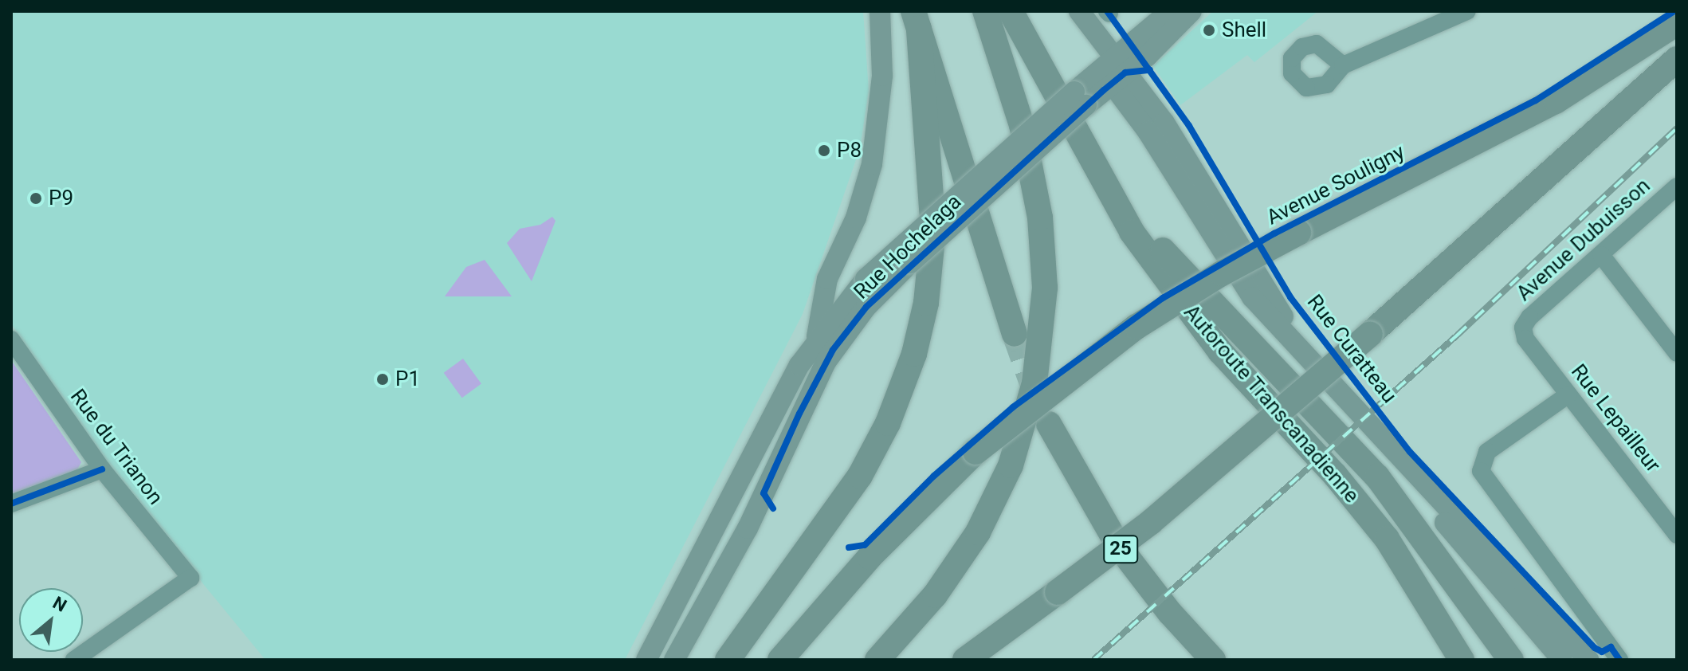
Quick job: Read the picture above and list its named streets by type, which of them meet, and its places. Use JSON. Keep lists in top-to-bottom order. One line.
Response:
{"streets":{"highway":["Avenue Souligny","Autoroute Transcanadienne","25"],"main road":["Rue Hochelaga","Rue Curatteau"],"street":["Avenue Dubuisson","Rue Lepailleur","Rue du Trianon"]},"crossings":[["Avenue Dubuisson","Rue Lepailleur"],["Rue Hochelaga","Rue Curatteau"],["Rue Hochelaga","Autoroute Transcanadienne"]],"places":["Shell","P8","P9","P1"],"north":"top right"}
